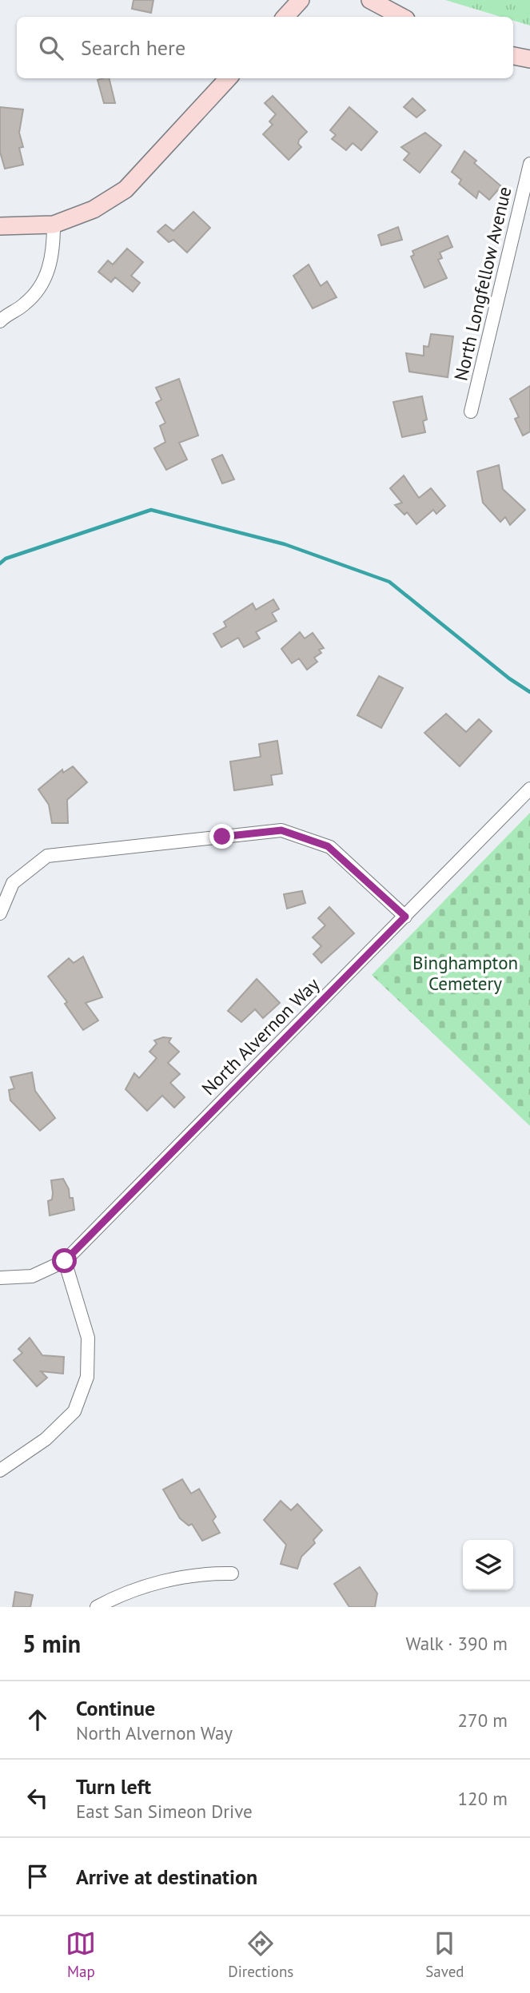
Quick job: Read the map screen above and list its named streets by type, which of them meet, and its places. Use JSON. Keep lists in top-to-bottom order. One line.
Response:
{"streets":{"street":["North Longfellow Avenue","North Alvernon Way"]},"parks":["Binghampton Cemetery"],"page":{"search":"Search here","heading":["5 min","Walk · 390 m"],"list":[["Continue","North Alvernon Way","270 m"],["Turn left","East San Simeon Drive","120 m"],"Arrive at destination"],"nav":["Map","Directions","Saved"]}}
